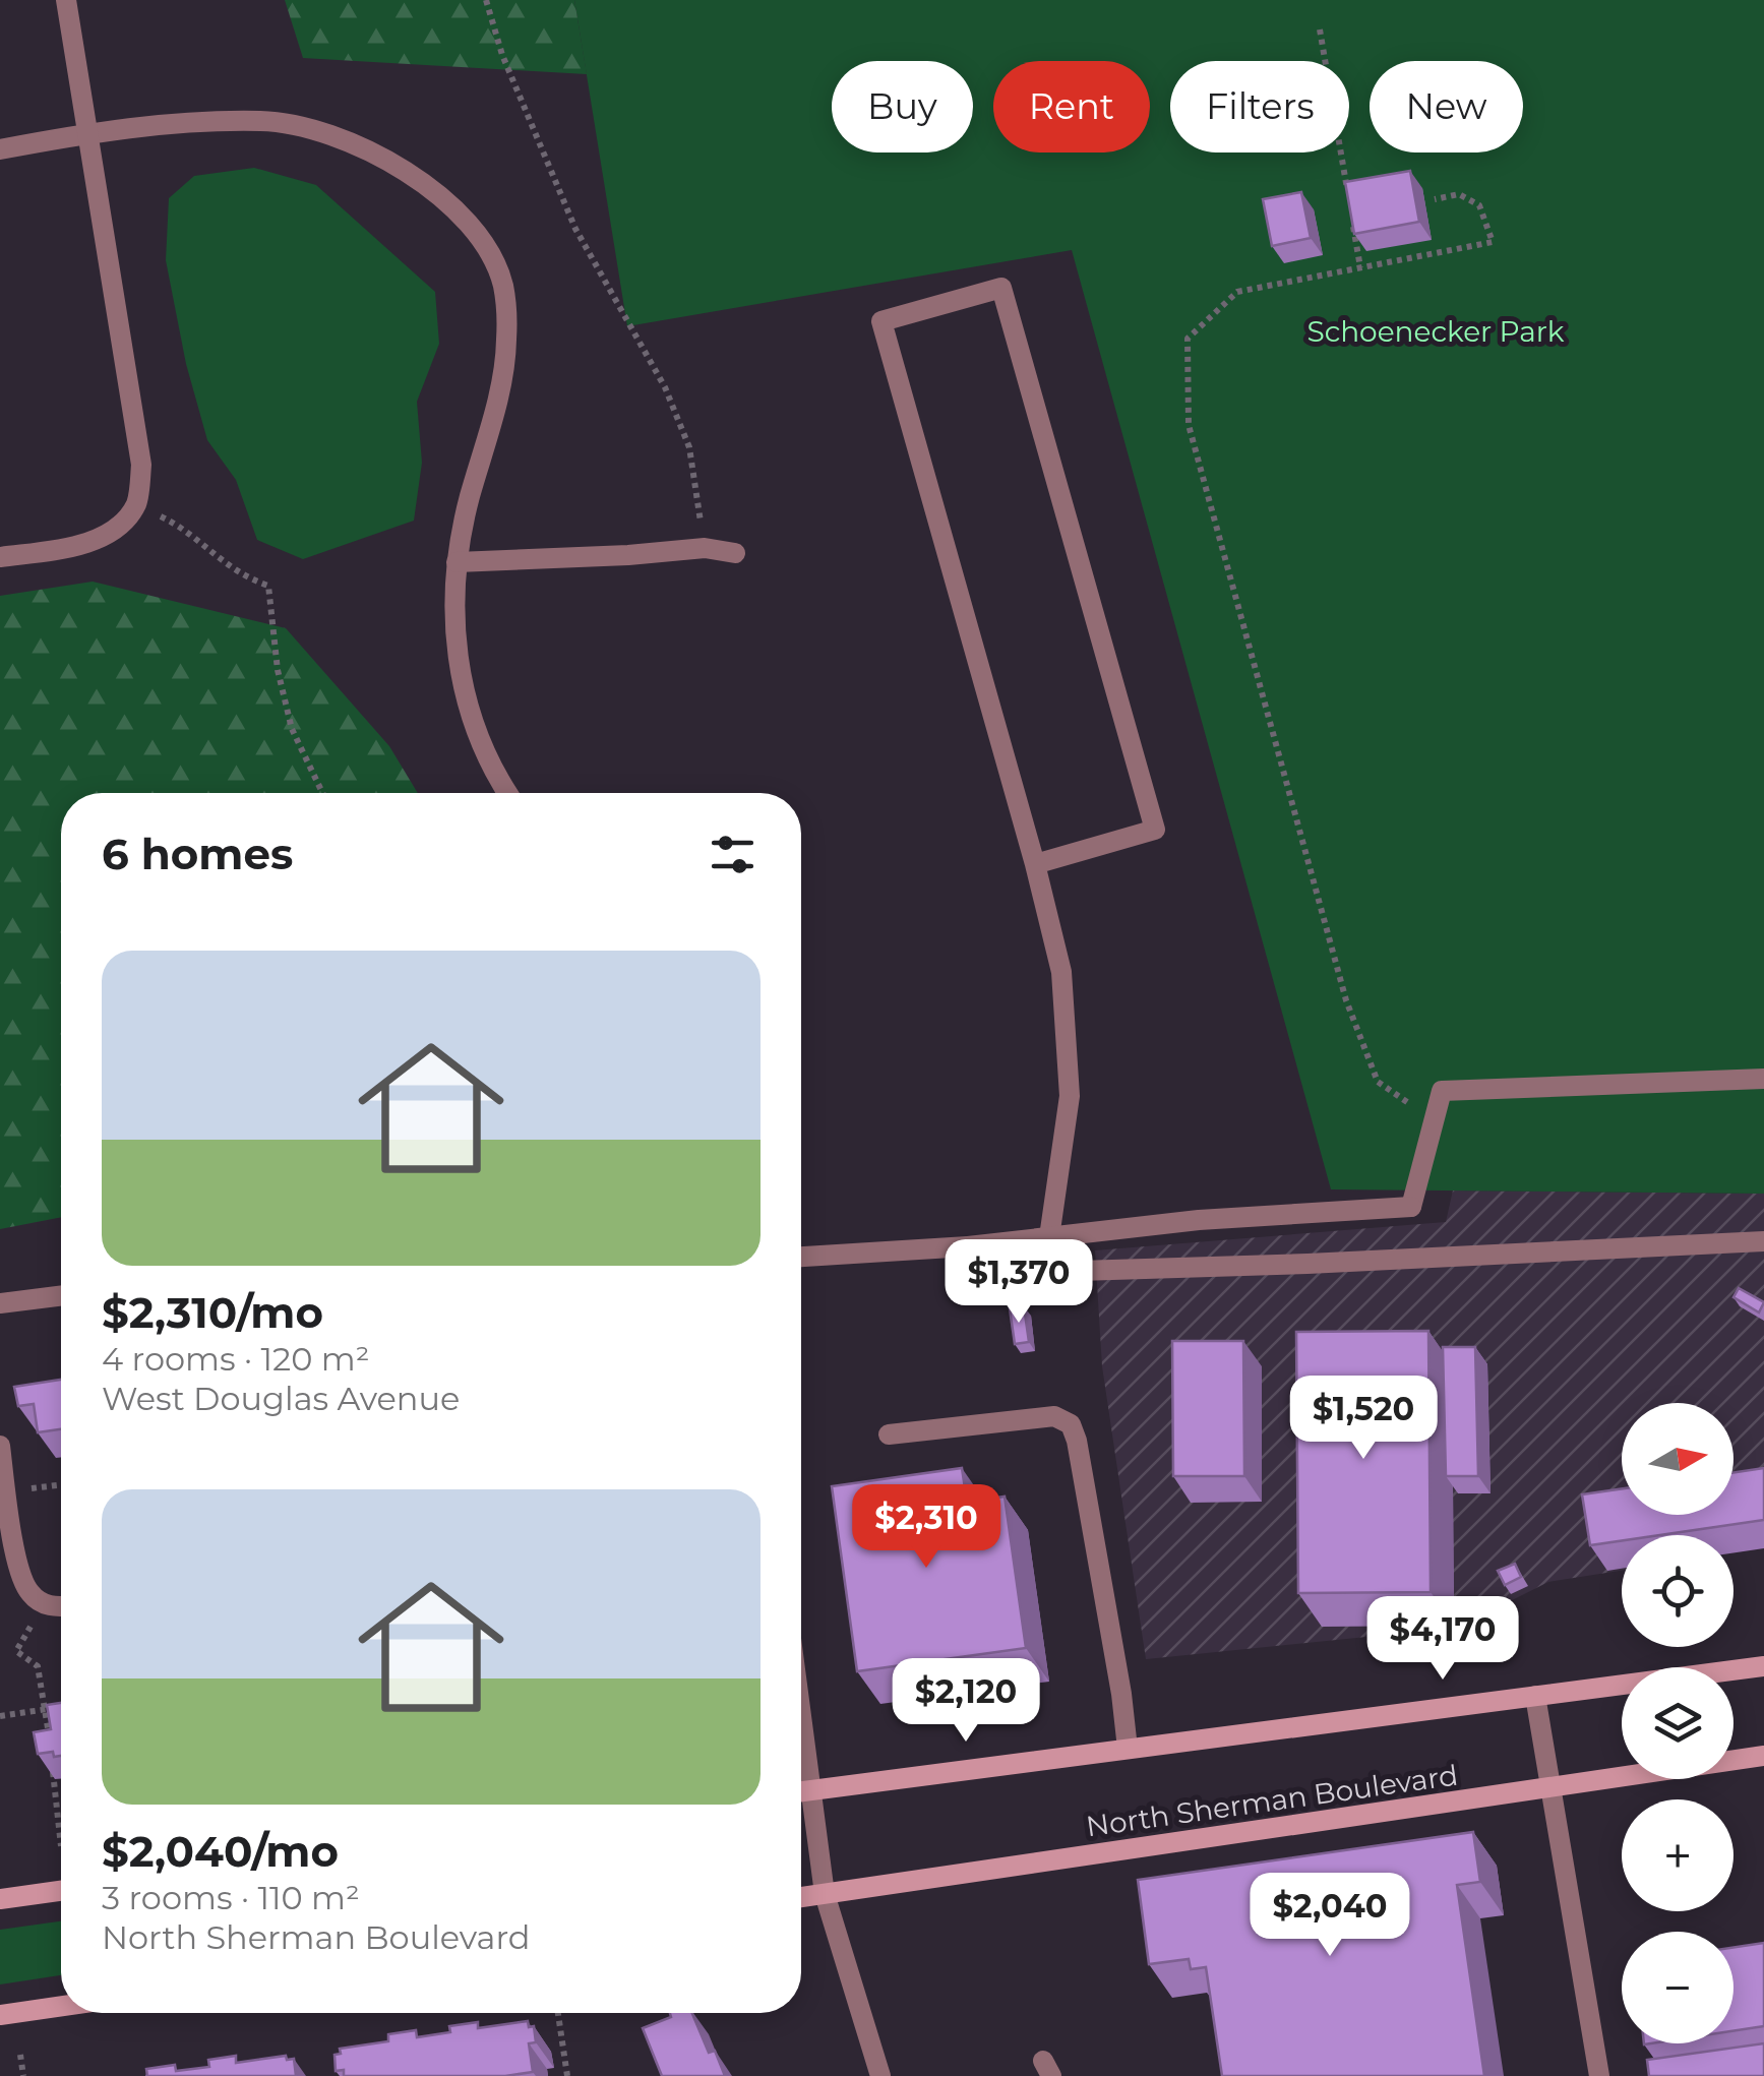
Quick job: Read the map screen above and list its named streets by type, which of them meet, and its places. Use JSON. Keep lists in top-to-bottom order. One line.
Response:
{"streets":{"main road":["North Sherman Boulevard"]},"parks":["Schoenecker Park"],"north":"right","page":{"chip":["Buy","Rent","Filters","New"],"heading":"6 homes","list":[{"name":"$2,310/mo","note":"4 rooms · 120 m² · West Douglas Avenue"},{"name":"$2,040/mo","note":"3 rooms · 110 m² · North Sherman Boulevard"}],"price":["$1,370","$1,520","$2,310","$4,170","$2,120","$2,040"],"map_buttons":["+","−"]}}
